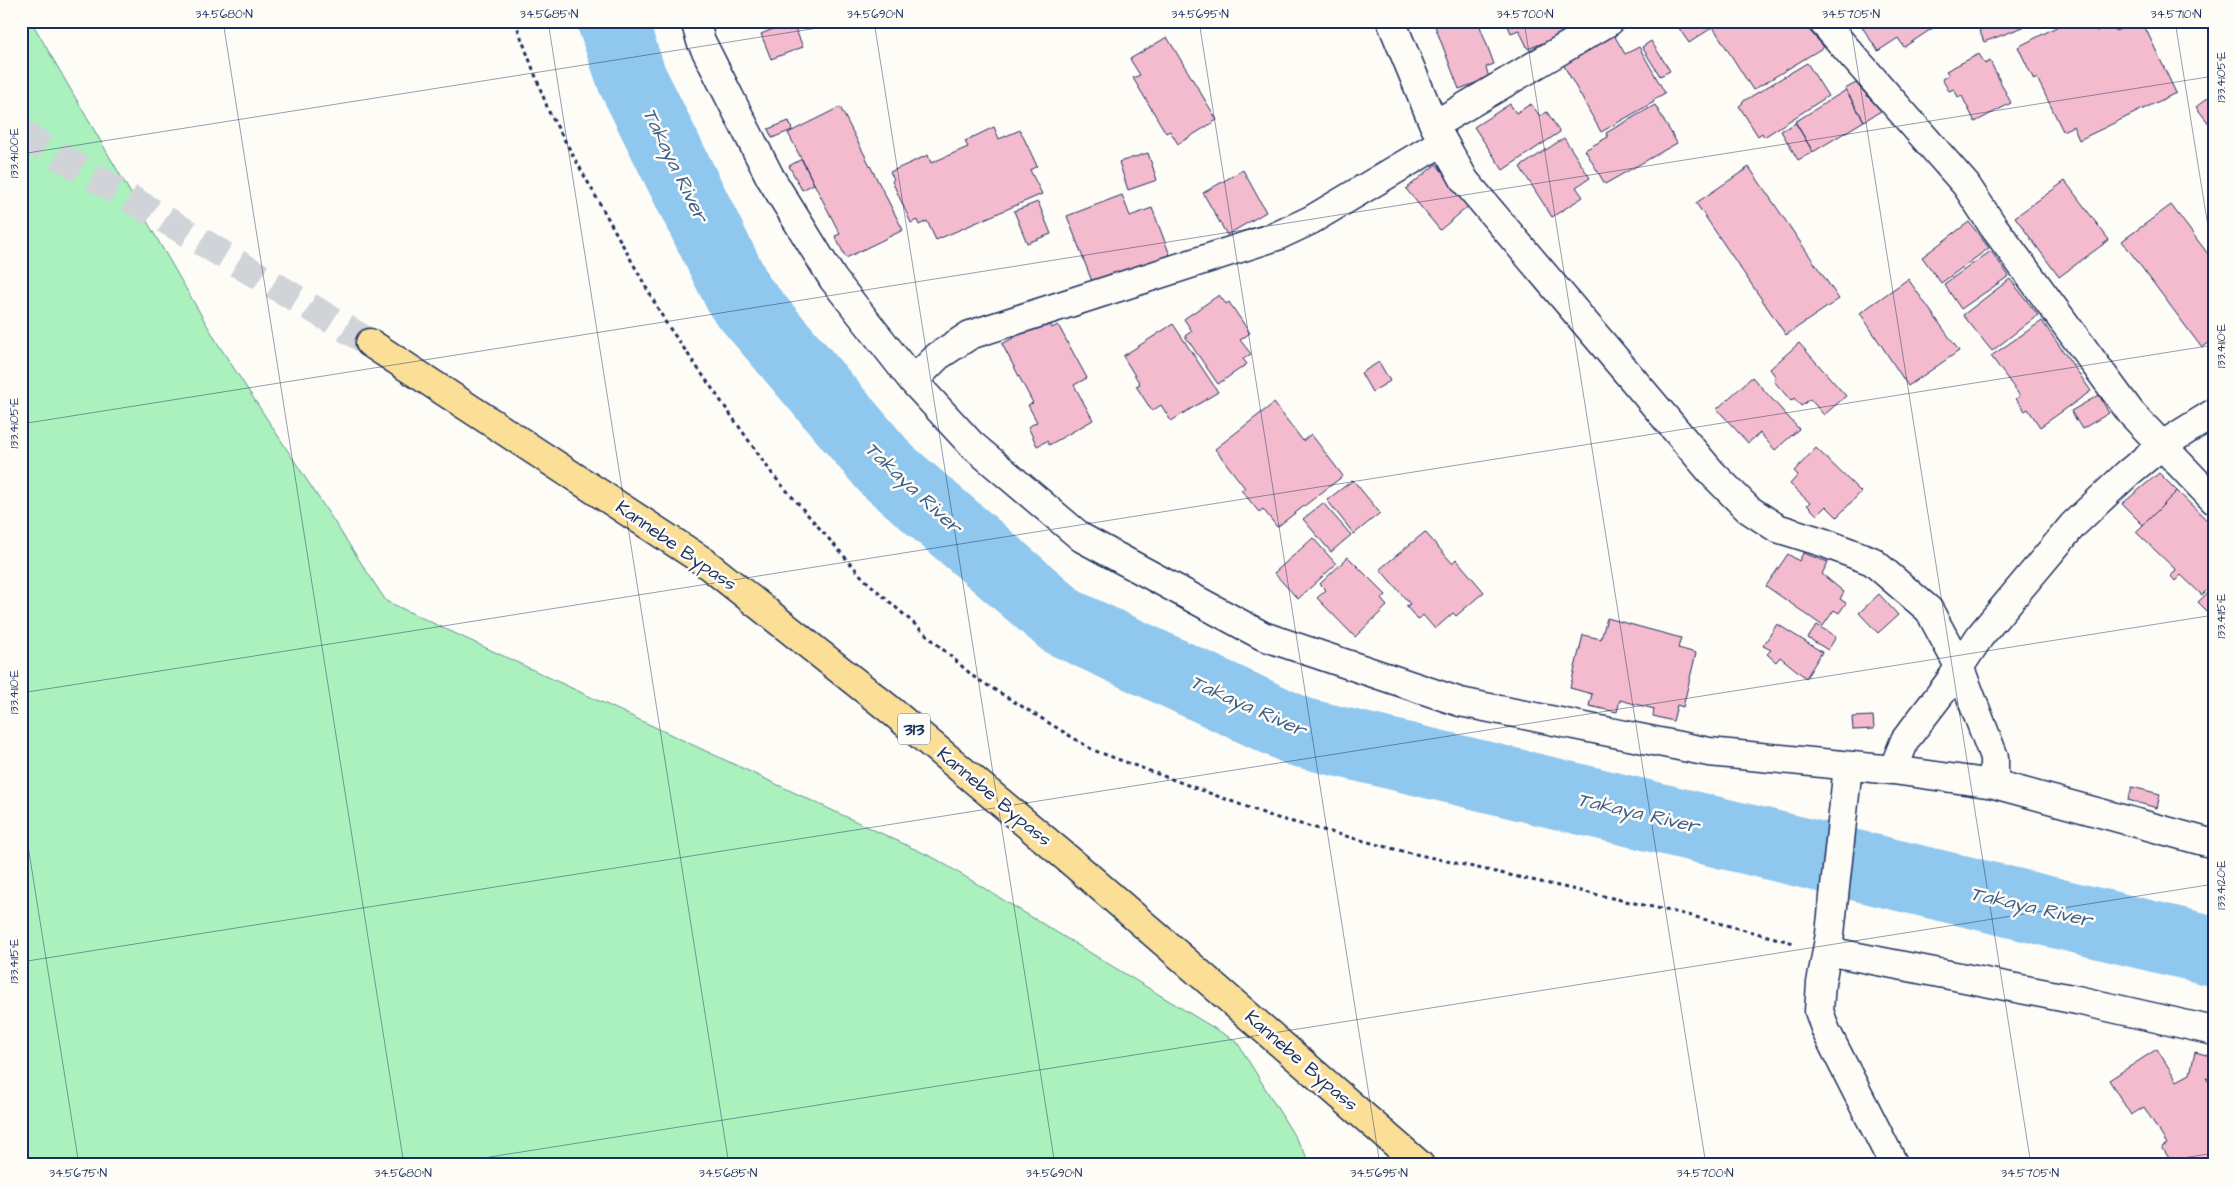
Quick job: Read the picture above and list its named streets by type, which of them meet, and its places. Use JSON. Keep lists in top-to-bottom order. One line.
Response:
{"streets":{"highway":["Kannebe Bypass","313"]},"water":["Takaya River"],"coordinates":["34.5680°N","34.5685°N","34.5690°N","34.5695°N","34.5700°N","34.5705°N","34.5710°N","133.4105°E","133.4100°E","133.4110°E","133.4115°E","133.4120°E","34.5675°N"]}
